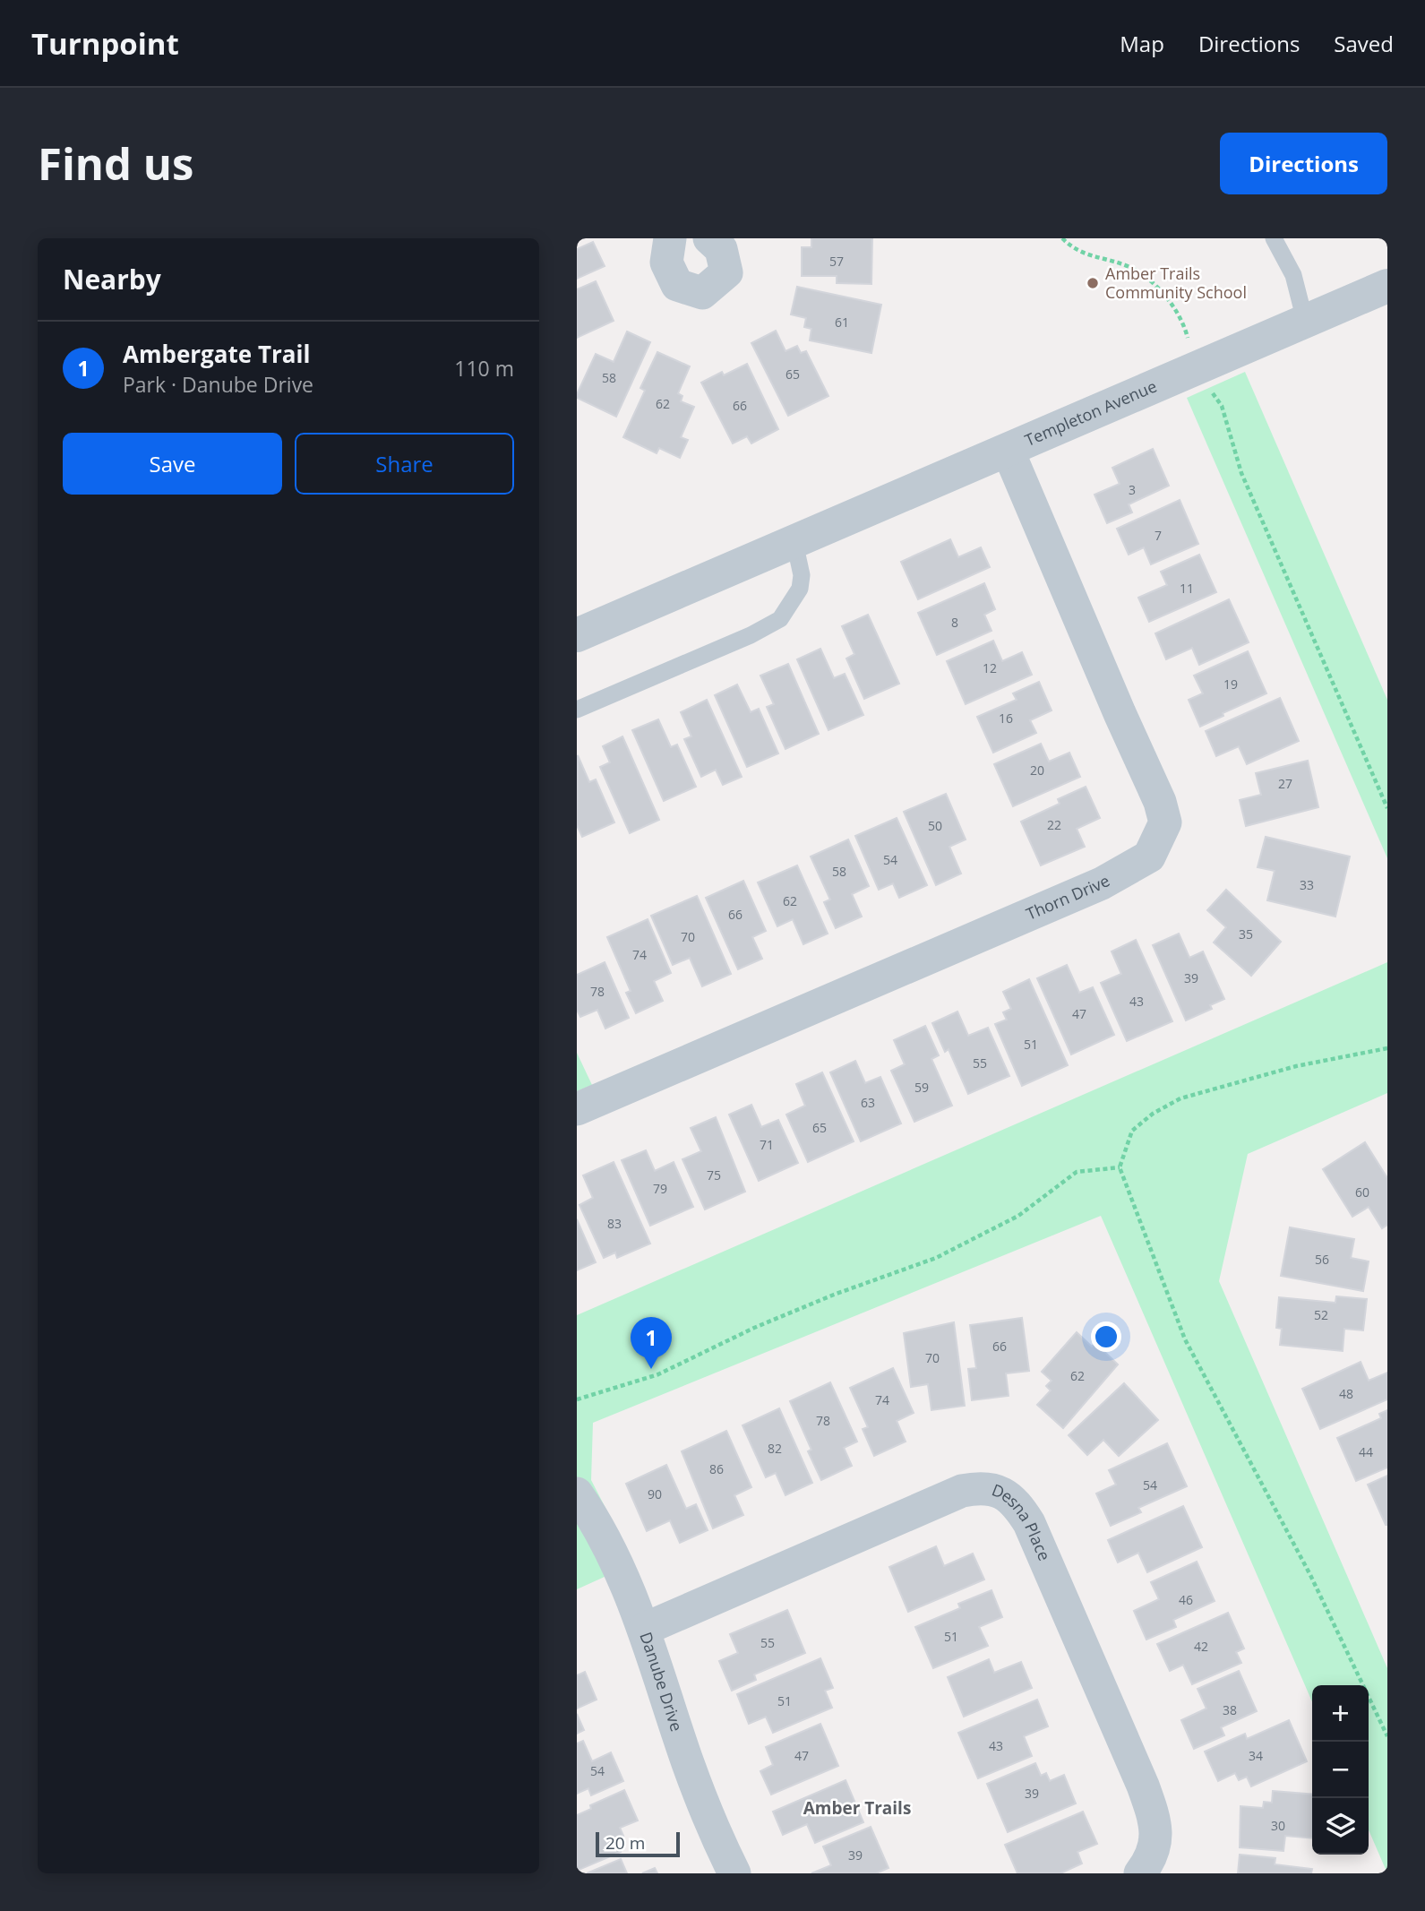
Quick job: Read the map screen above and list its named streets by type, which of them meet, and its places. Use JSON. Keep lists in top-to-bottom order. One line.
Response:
{"streets":{"street":["Templeton Avenue","Thorn Drive","Desna Place","Danube Drive"]},"crossings":[["Templeton Avenue","Thorn Drive"],["Desna Place","Danube Drive"]],"districts":["Amber Trails"],"places":["Amber Trails Community School"],"house_numbers":["57","61","65","58","62","66","3","7","11","8","12","19","16","20","27","22","50","54","58","33","62","66","35","70","74","39","78","43","47","51","55","59","63","65","71","75","79","60","83","56","52","66","70","62","48","74","78","82","44","86","54","90","46","51","55","42","51","38","43","47","34","54","39","30","39"],"scale_bar":"20 m","page":{"header":"Turnpoint","nav":["Map","Directions","Saved"],"buttons":["Directions",["Save","Share"]],"title":"Find us","heading":"Nearby","list":[{"mark":"1","name":"Ambergate Trail","note":"Park · Danube Drive","value":"110 m"}],"pins":"1","map_buttons":["+","−"],"scale":"20 m"}}
